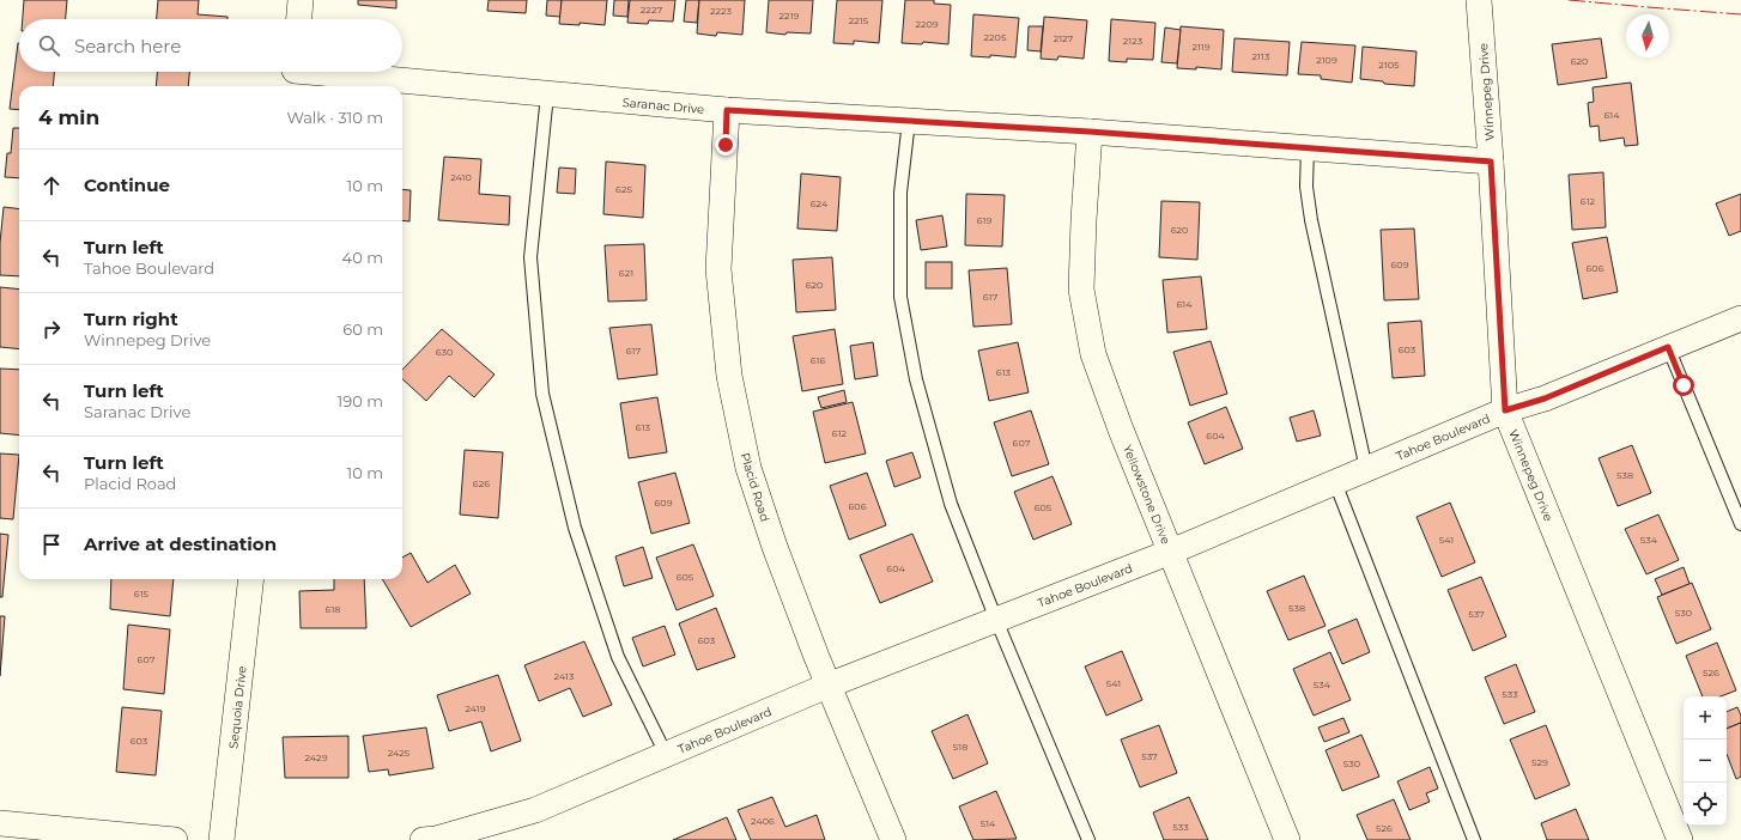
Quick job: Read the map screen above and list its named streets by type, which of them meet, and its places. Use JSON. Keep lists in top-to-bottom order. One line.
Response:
{"streets":{"street":["Winnepeg Drive","Saranac Drive","Tahoe Boulevard","Placid Road","Yellowstone Drive","Sequoia Drive"]},"crossings":[["Winnepeg Drive","Saranac Drive"],["Winnepeg Drive","Tahoe Boulevard"],["Saranac Drive","Placid Road"],["Saranac Drive","Yellowstone Drive"],["Tahoe Boulevard","Placid Road"],["Tahoe Boulevard","Yellowstone Drive"]],"house_numbers":["2227","2223","2219","2215","2209","2205","2127","2123","2119","2113","2109","620","2105","614","2410","625","612","624","619","620","609","606","621","620","617","614","603","617","630","616","613","613","612","604","607","538","626","609","606","605","541","534","604","605","615","538","618","530","537","603","607","526","2413","541","534","533","2419","603","518","2425","537","2429","529","530","2406","514","533","526"],"north":"bottom","page":{"search":"Search here","heading":["4 min","Walk · 310 m"],"list":[["Continue","10 m"],["Turn left","Tahoe Boulevard","40 m"],["Turn right","Winnepeg Drive","60 m"],["Turn left","Saranac Drive","190 m"],["Turn left","Placid Road","10 m"],"Arrive at destination"],"map_buttons":["+","−"]}}
